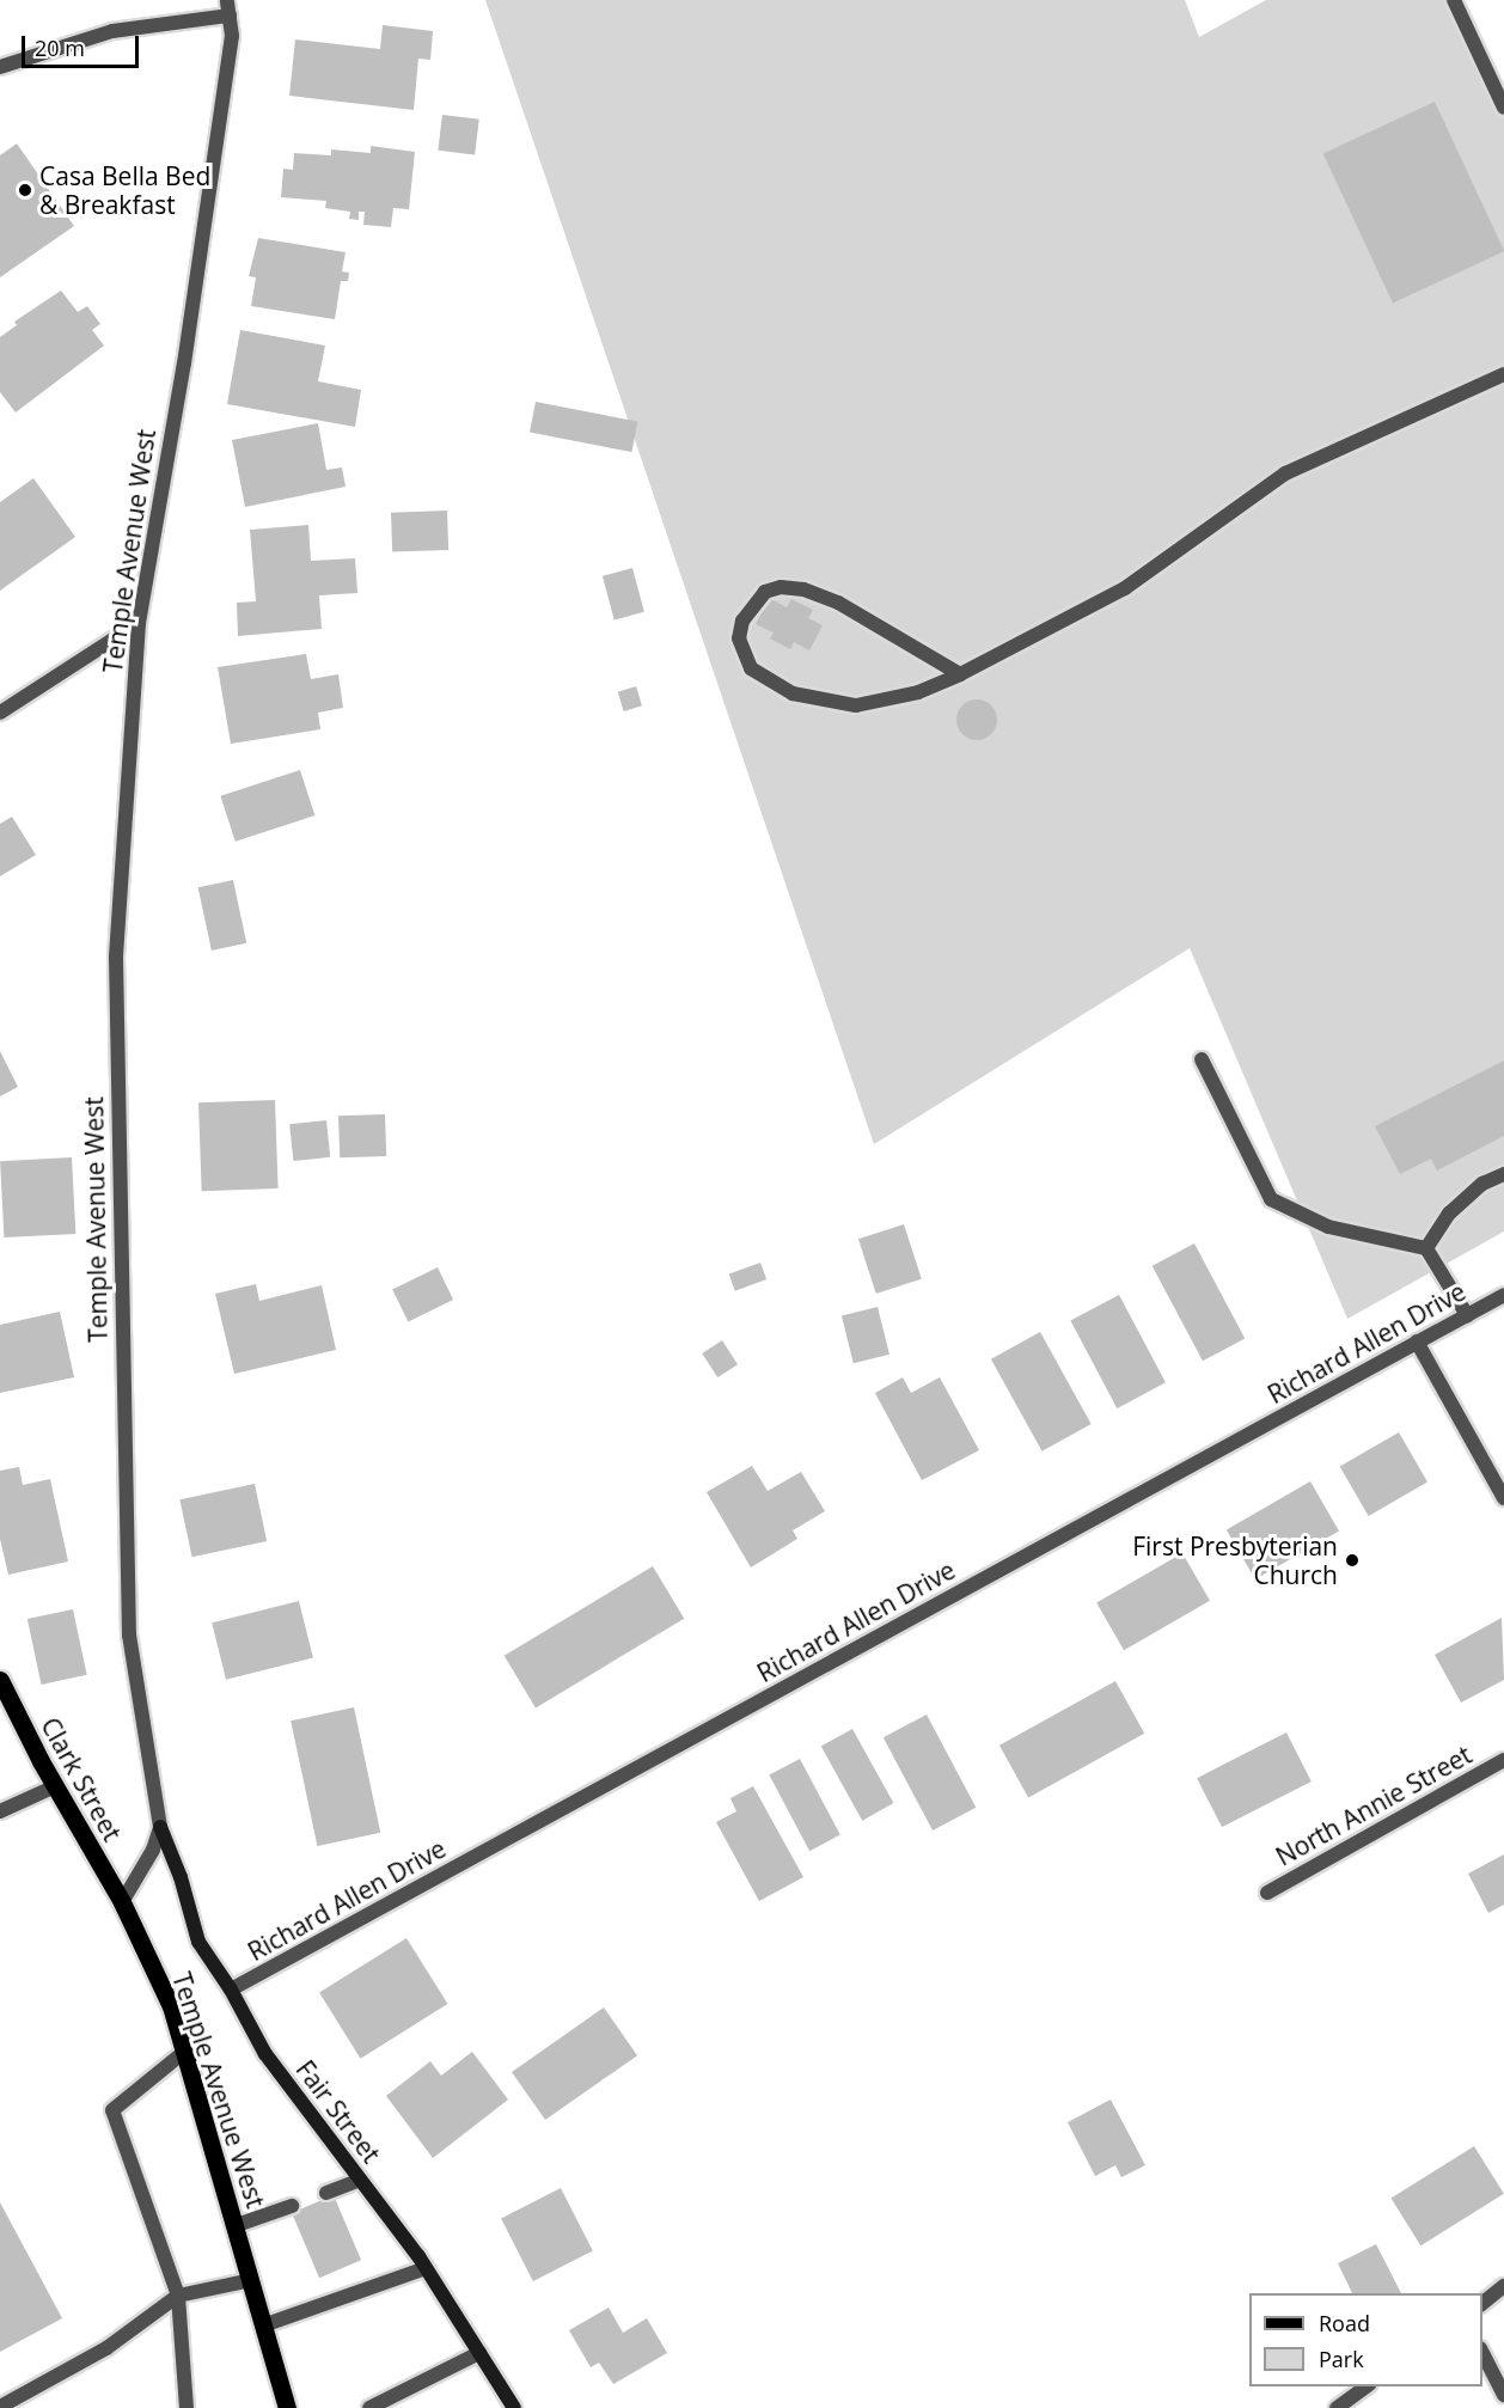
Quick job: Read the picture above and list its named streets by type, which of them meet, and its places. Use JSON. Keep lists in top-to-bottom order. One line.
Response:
{"streets":{"main road":["Temple Avenue West","Clark Street"],"street":["Richard Allen Drive","North Annie Street","Fair Street"]},"crossings":[["Temple Avenue West","Clark Street"],["Temple Avenue West","Fair Street"],["Richard Allen Drive","Fair Street"]],"places":["Casa Bella Bed & Breakfast","First Presbyterian Church"],"legend":["Road","Park"],"scale_bar":"20 m"}
